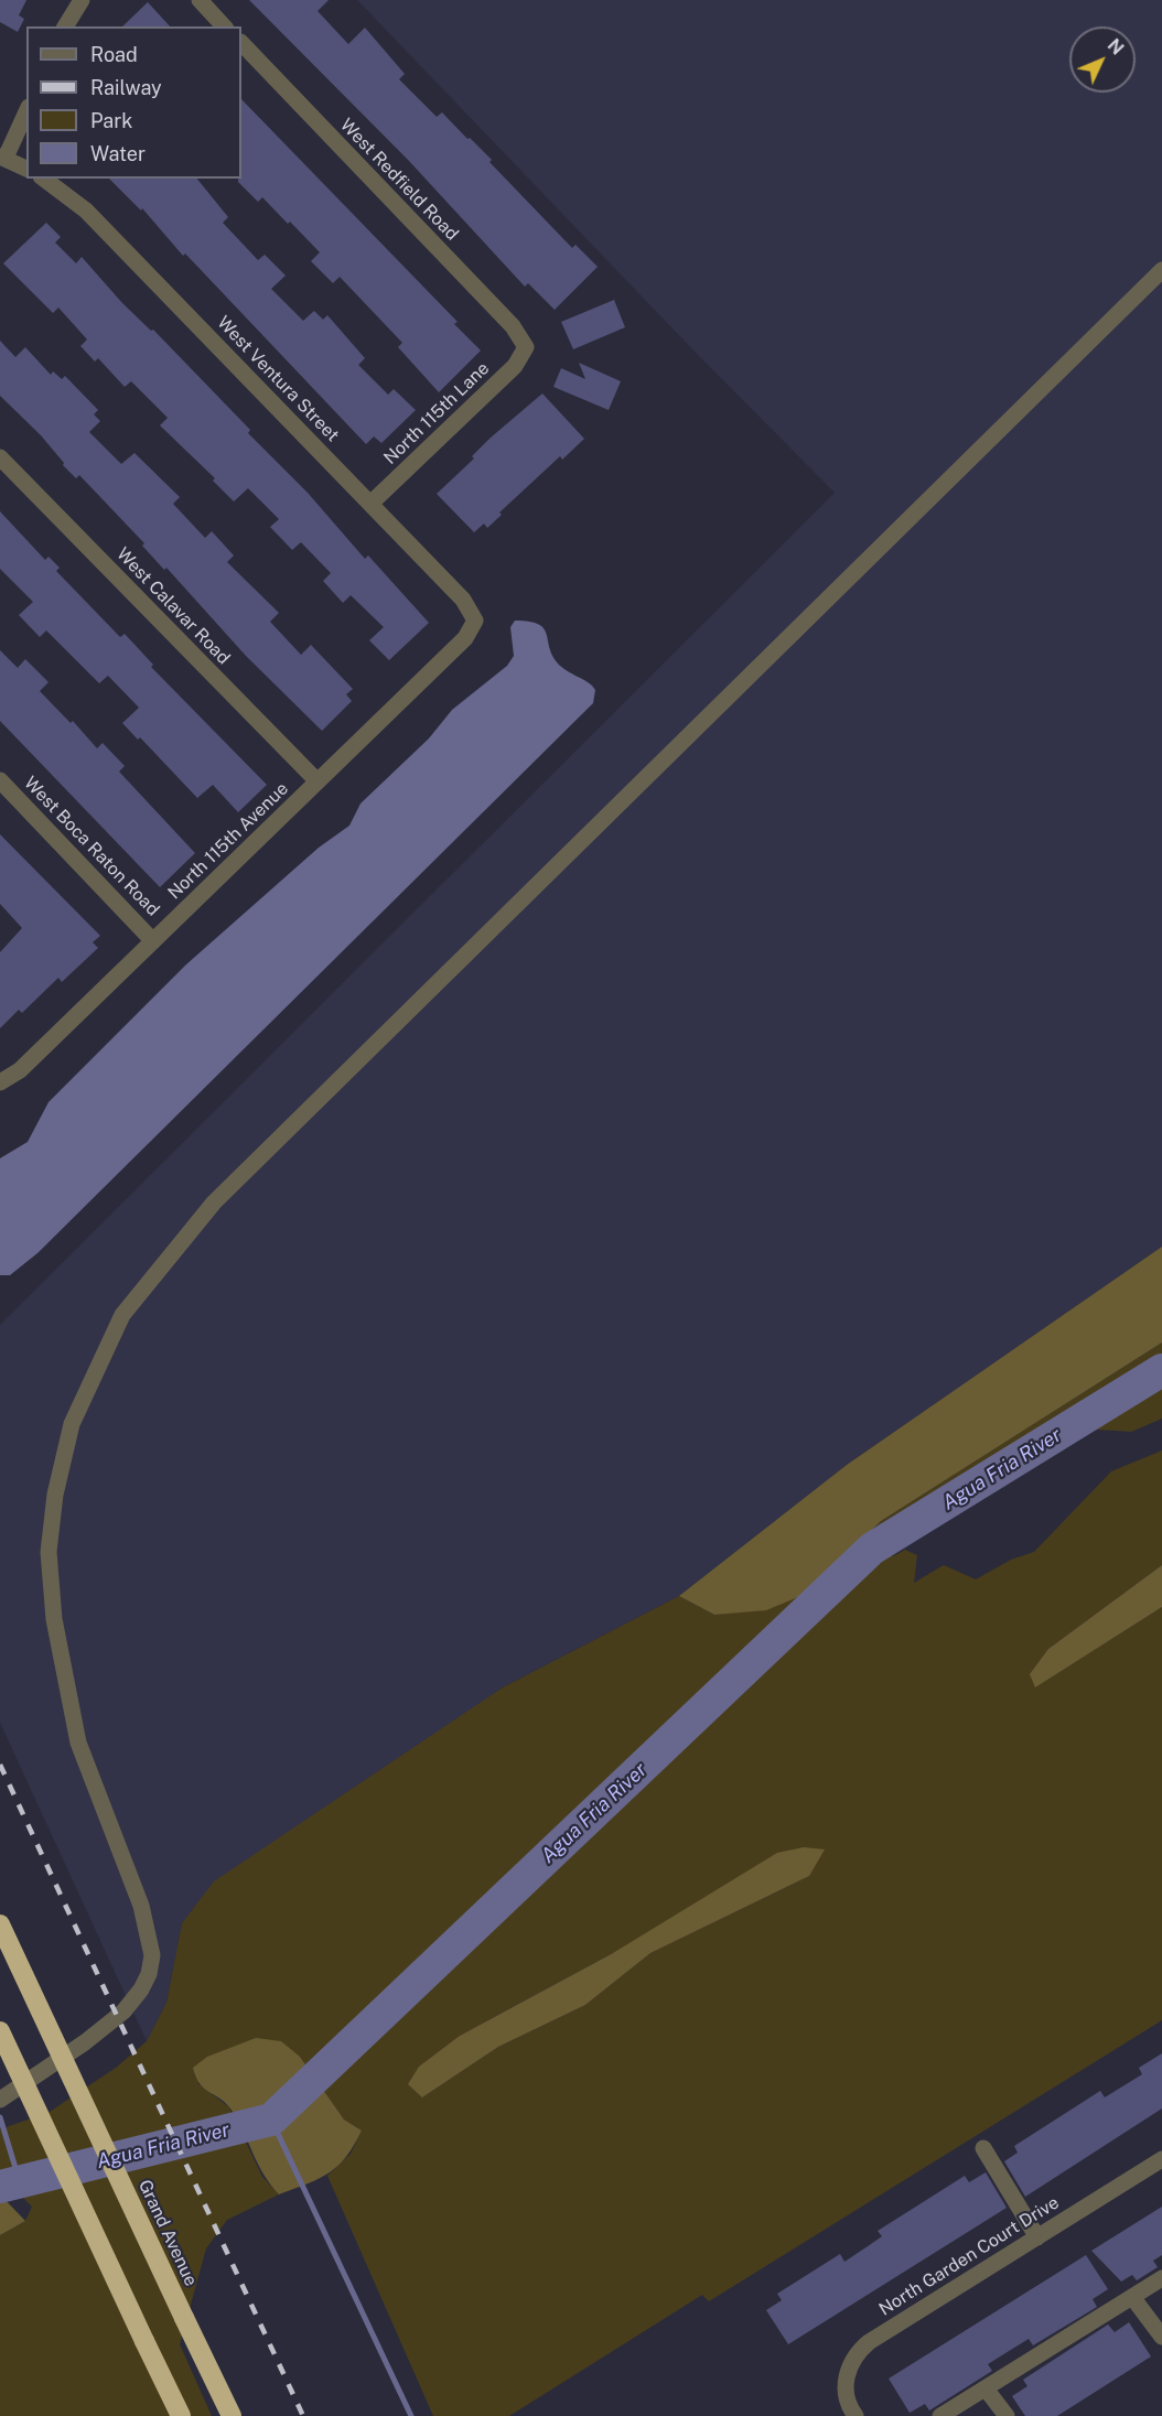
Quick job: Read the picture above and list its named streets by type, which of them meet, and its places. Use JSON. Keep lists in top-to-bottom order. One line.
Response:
{"streets":{"highway":["Grand Avenue"],"street":["West Redfield Road","West Ventura Street","North 115th Lane","West Calavar Road","North 115th Avenue","West Boca Raton Road","North Garden Court Drive"]},"crossings":[["West Redfield Road","North 115th Lane"],["West Ventura Street","North 115th Lane"],["West Ventura Street","North 115th Avenue"],["West Calavar Road","North 115th Avenue"],["North 115th Avenue","West Boca Raton Road"]],"water":["Agua Fria River"],"legend":["Road","Railway","Park","Water"],"north":"top right"}
